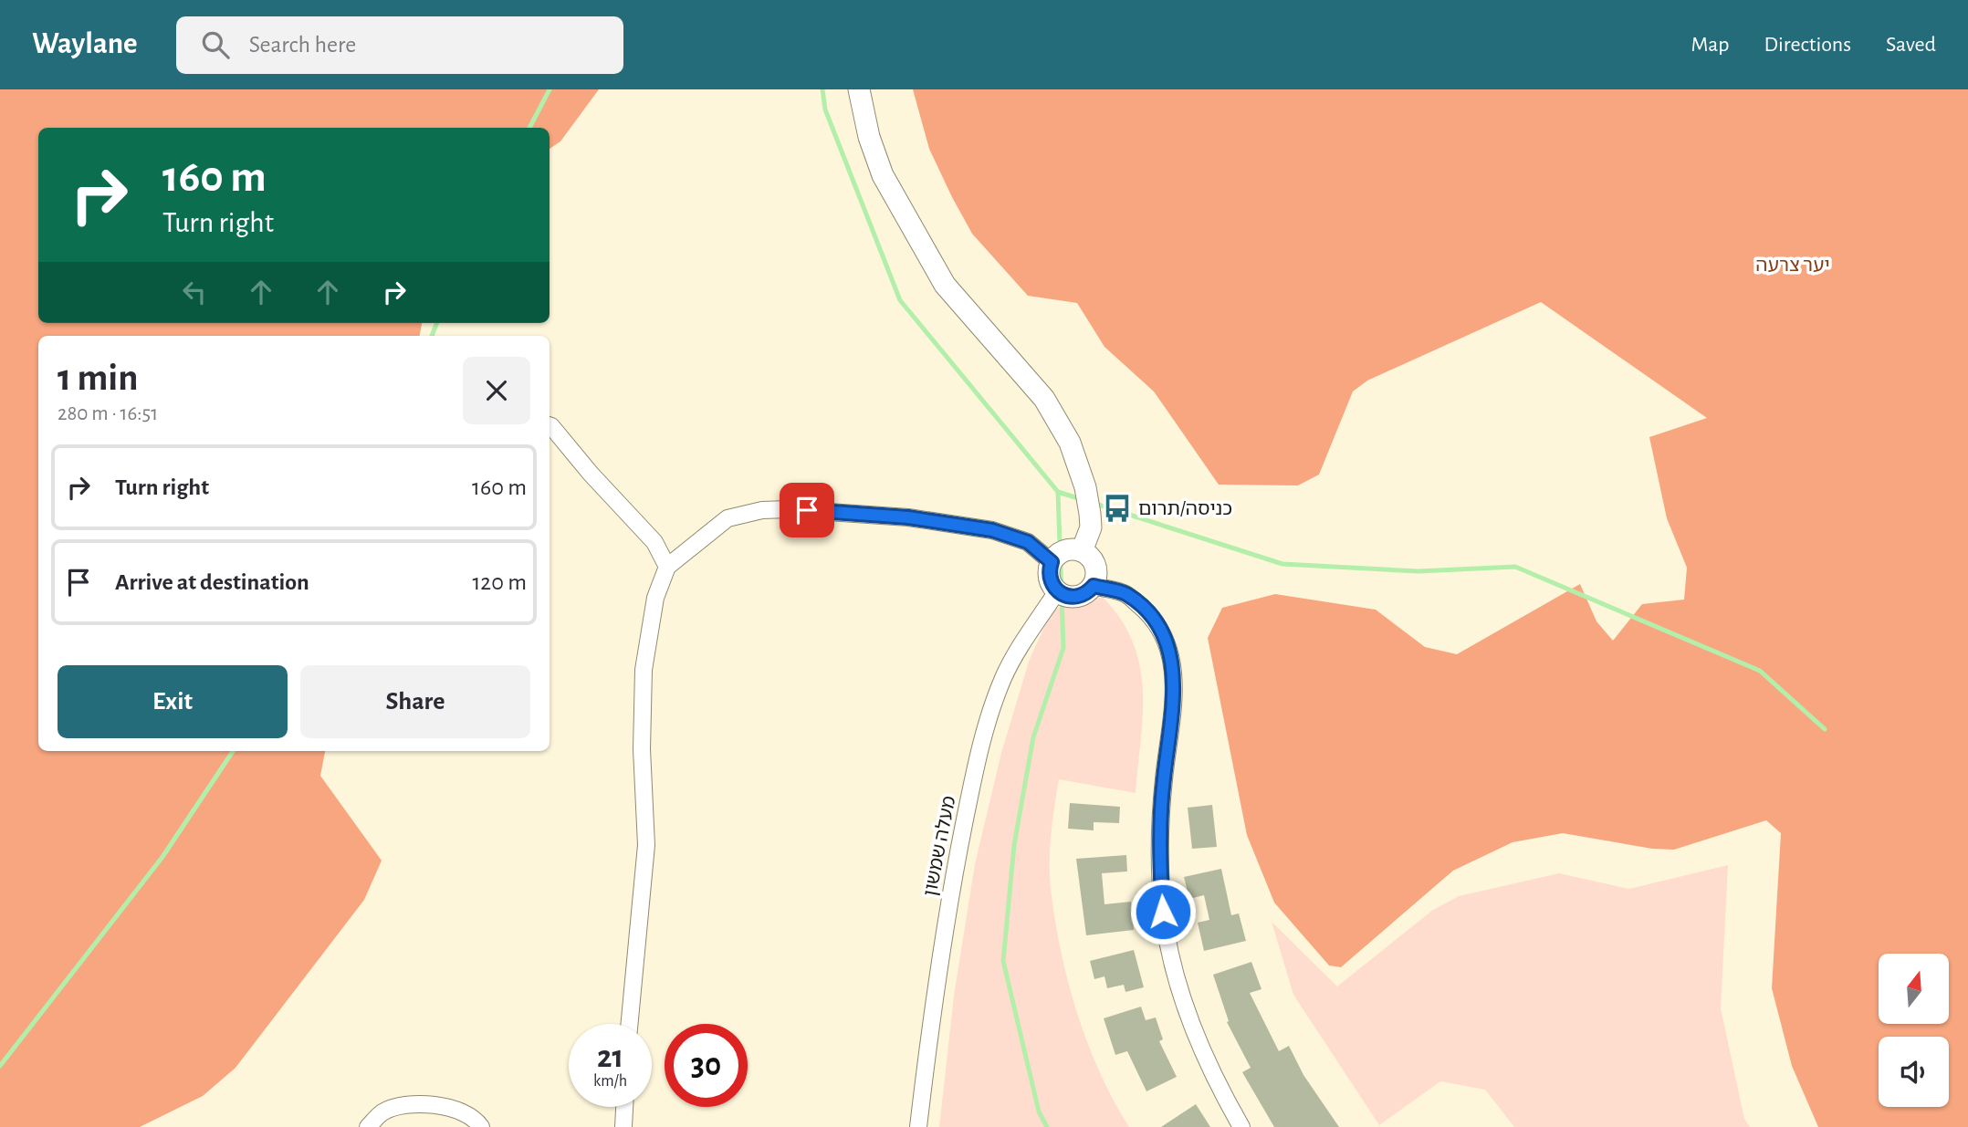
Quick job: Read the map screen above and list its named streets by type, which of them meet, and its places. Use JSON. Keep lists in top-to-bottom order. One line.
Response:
{"streets":{"street":["מעלה שמשון"]},"parks":["יער צרעה"],"places":{"bus stop":["כניסה/תרום"]},"north":"top","page":{"header":"Waylane","search":"Search here","nav":["Map","Directions","Saved"],"turn":["160 m","Turn right"],"heading":["1 min","280 m · 16:51"],"list":[{"name":"Turn right","value":"160 m"},{"name":"Arrive at destination","value":"120 m"}],"buttons":["Exit","Share"],"speed":"21 km/h","limit":"30"}}
